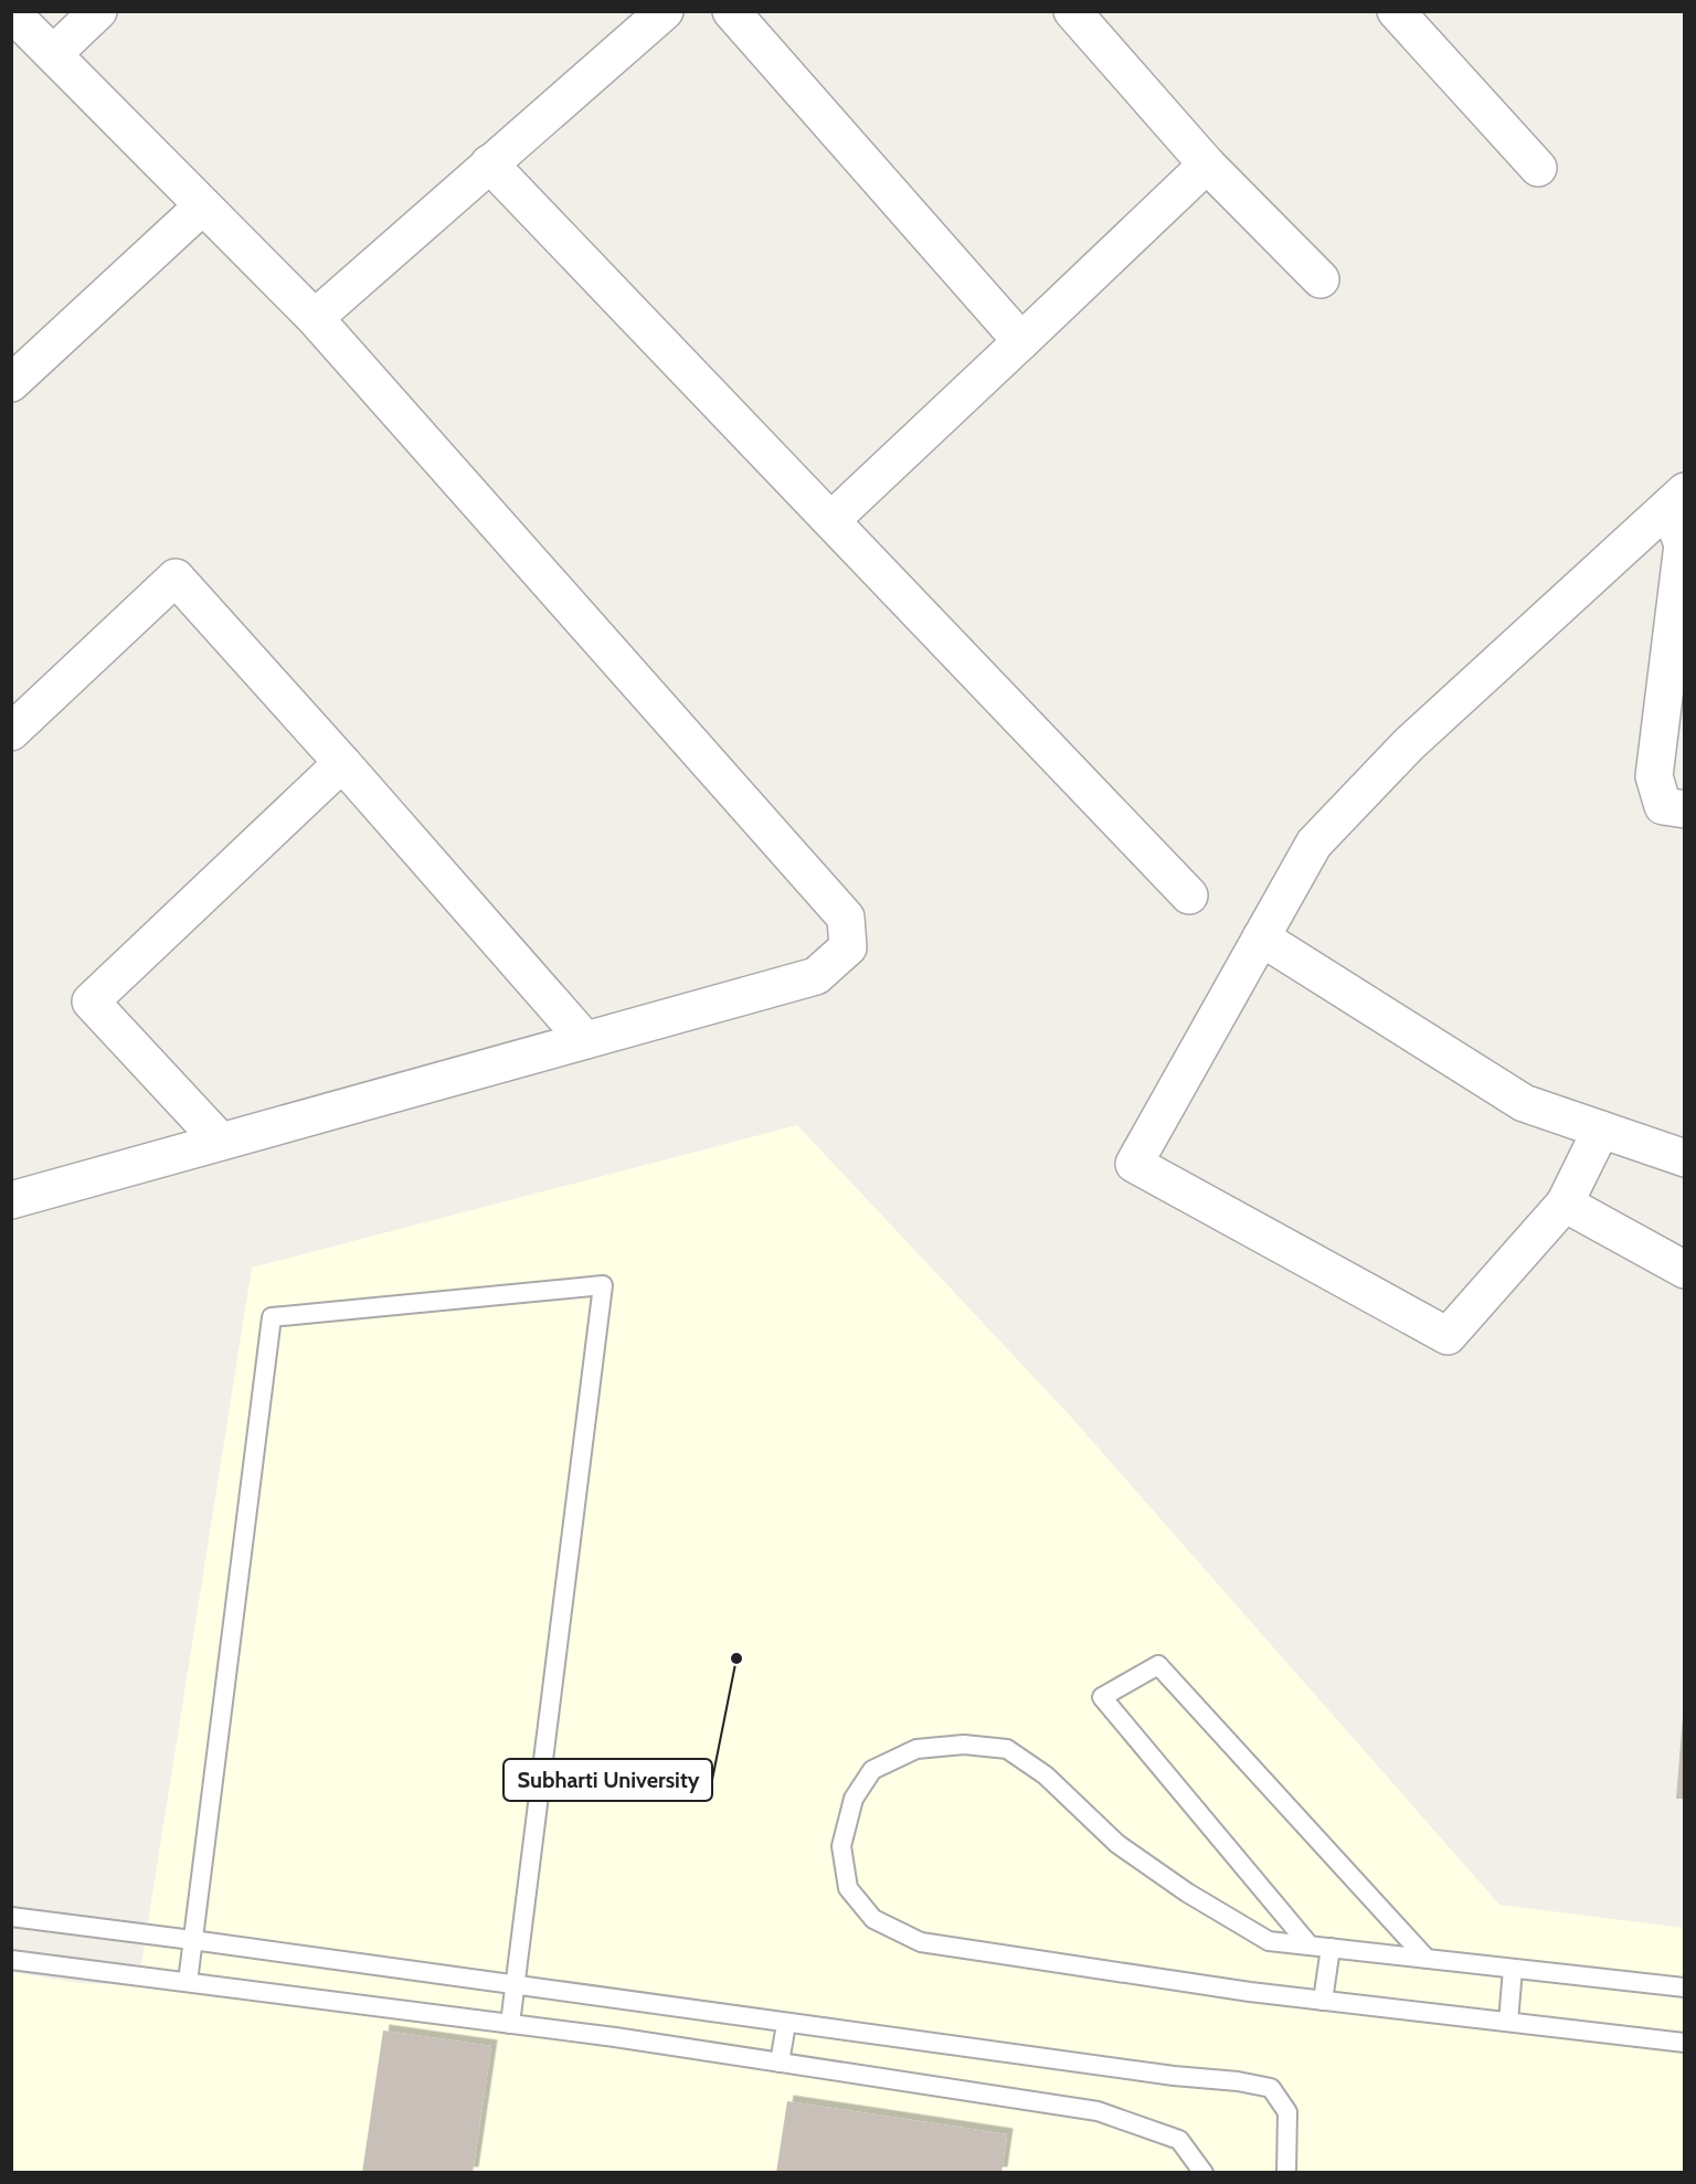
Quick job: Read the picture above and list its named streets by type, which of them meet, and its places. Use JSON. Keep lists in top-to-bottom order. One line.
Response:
{"places":["Subharti University"]}
